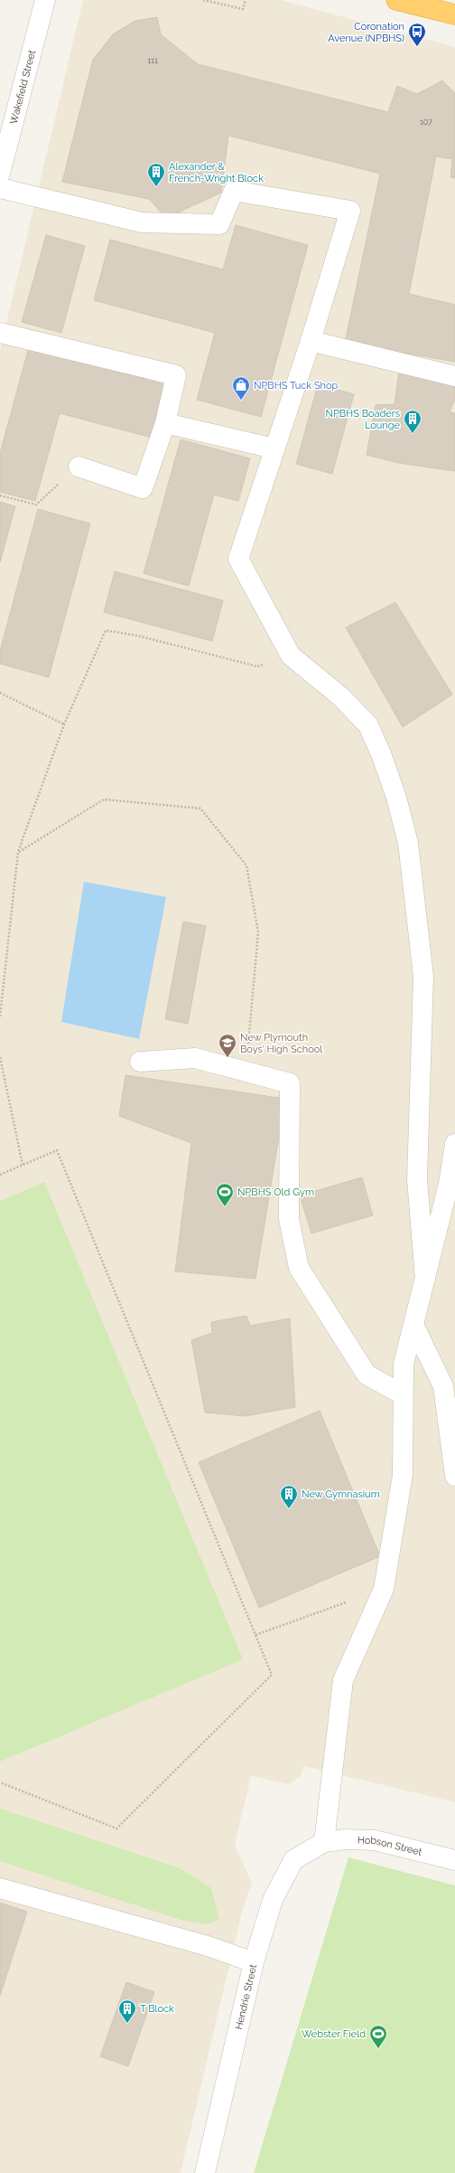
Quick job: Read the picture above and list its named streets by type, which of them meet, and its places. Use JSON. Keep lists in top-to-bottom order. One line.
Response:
{"streets":{"street":["Wakefield Street","Hobson Street","Hendrie Street"]},"crossings":[["Hobson Street","Hendrie Street"]],"places":{"bus stop":["Coronation Avenue (NPBHS)"],"building":["Alexander & French-Wright Block","NPBHS Boaders Lounge","New Gymnasium","T Block"],"shop":["NPBHS Tuck Shop"],"school or university":["New Plymouth Boys' High School"],"sports":["NPBHS Old Gym","Webster Field"]},"house_numbers":["111","107"]}
